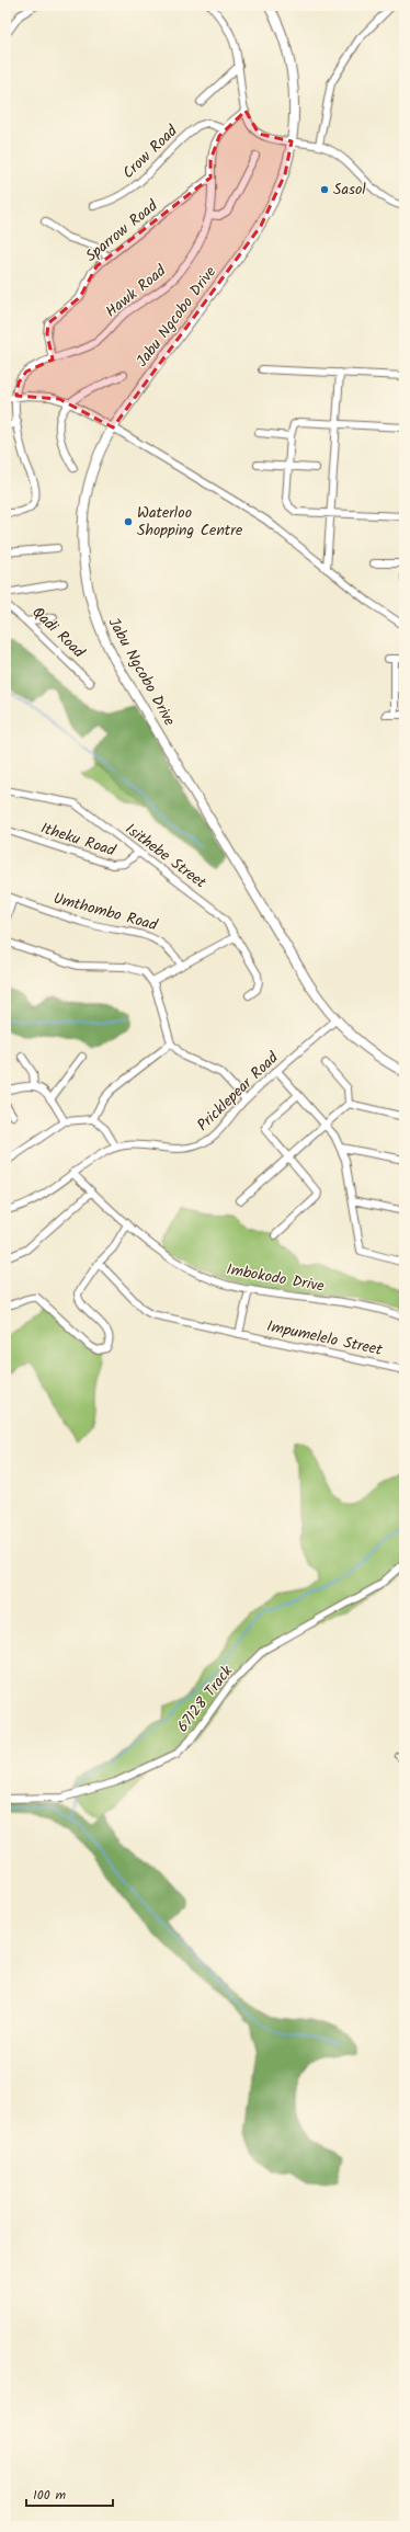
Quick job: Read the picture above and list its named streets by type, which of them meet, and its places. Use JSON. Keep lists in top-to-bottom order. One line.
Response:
{"streets":{"main road":["Jabu Ngcobo Drive"],"street":["Crow Road","Sparrow Road","Hawk Road","Qadi Road","Itheku Road","Isithebe Street","Umthombo Road","Pricklepear Road","Imbokodo Drive","Impumelelo Street","67128 Track"]},"crossings":[["Crow Road","Hawk Road"],["Sparrow Road","Hawk Road"],["Jabu Ngcobo Drive","Pricklepear Road"],["Itheku Road","Isithebe Street"],["Pricklepear Road","Imbokodo Drive"]],"places":["Sasol","Waterloo Shopping Centre"],"scale_bar":"100 m"}
